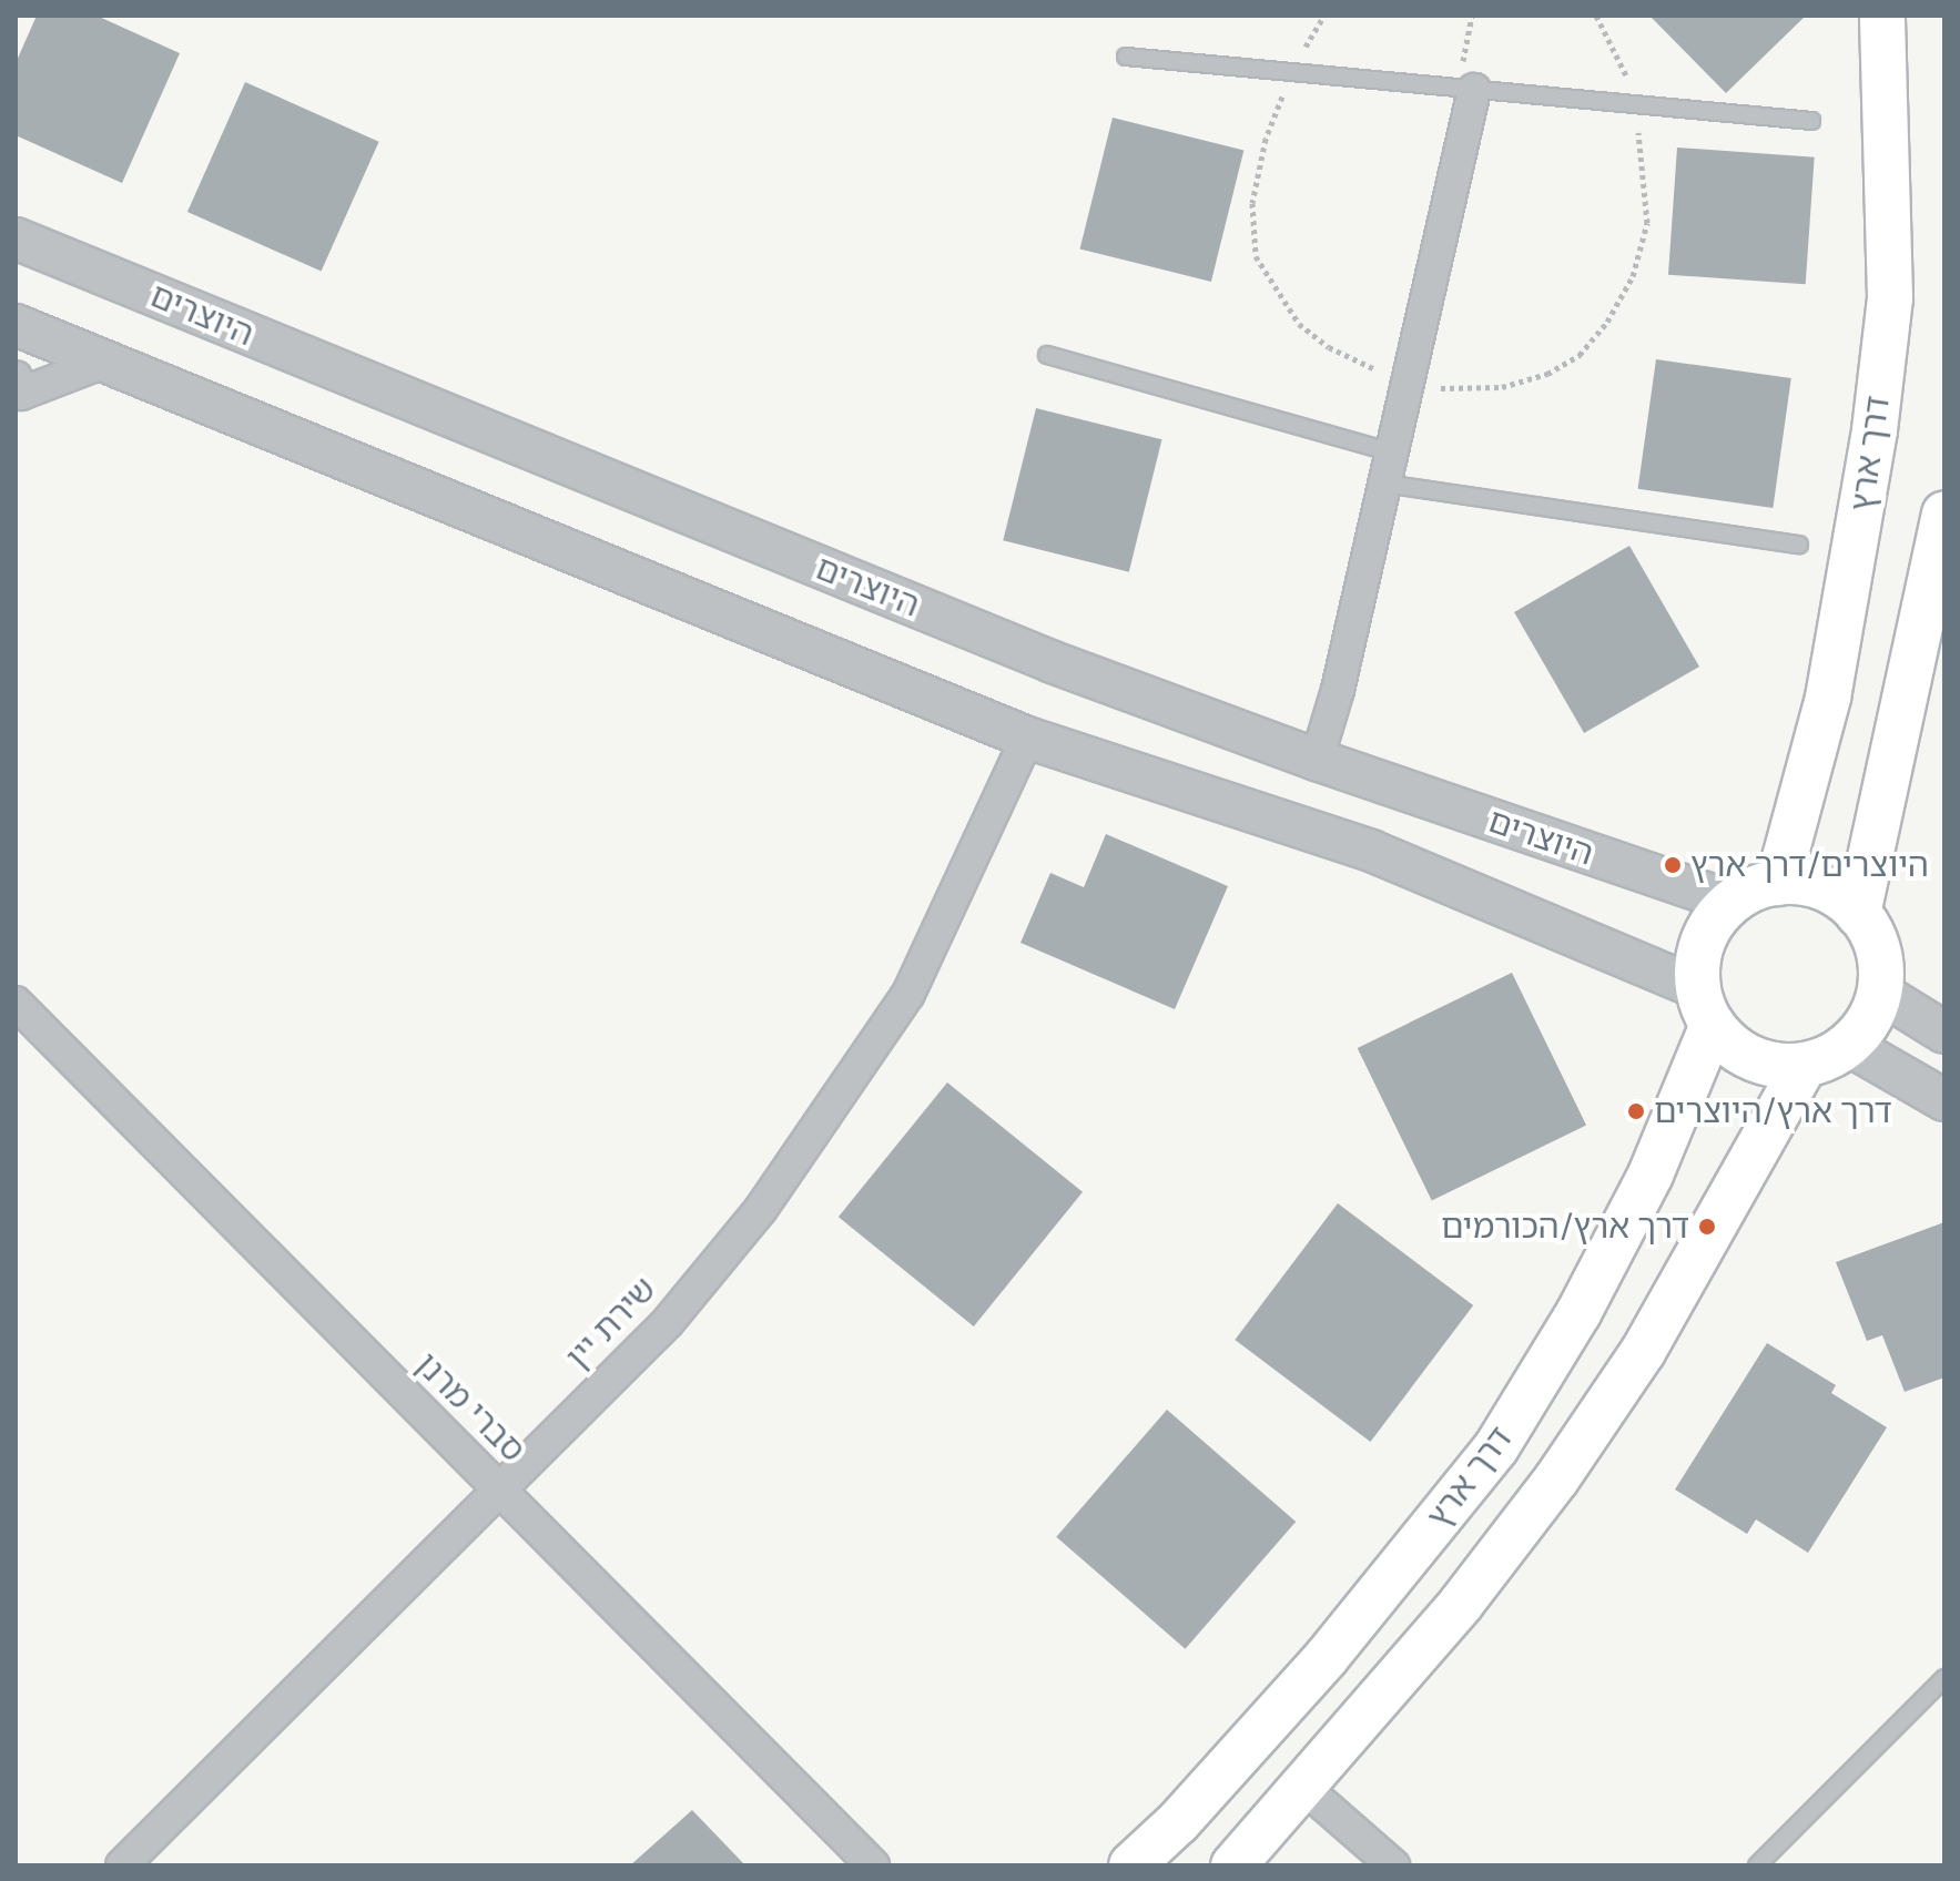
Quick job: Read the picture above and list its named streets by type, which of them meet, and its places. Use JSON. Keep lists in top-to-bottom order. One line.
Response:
{"streets":{"main road":["דרך ארץ"],"street":["היוצרים","שירת יין","סברי מרנן"]},"crossings":[["היוצרים","דרך ארץ"],["שירת יין","סברי מרנן"]],"places":["היוצרים/דרך ארץ","דרך ארץ/היוצרים","דרך ארץ/הכורמים"]}
